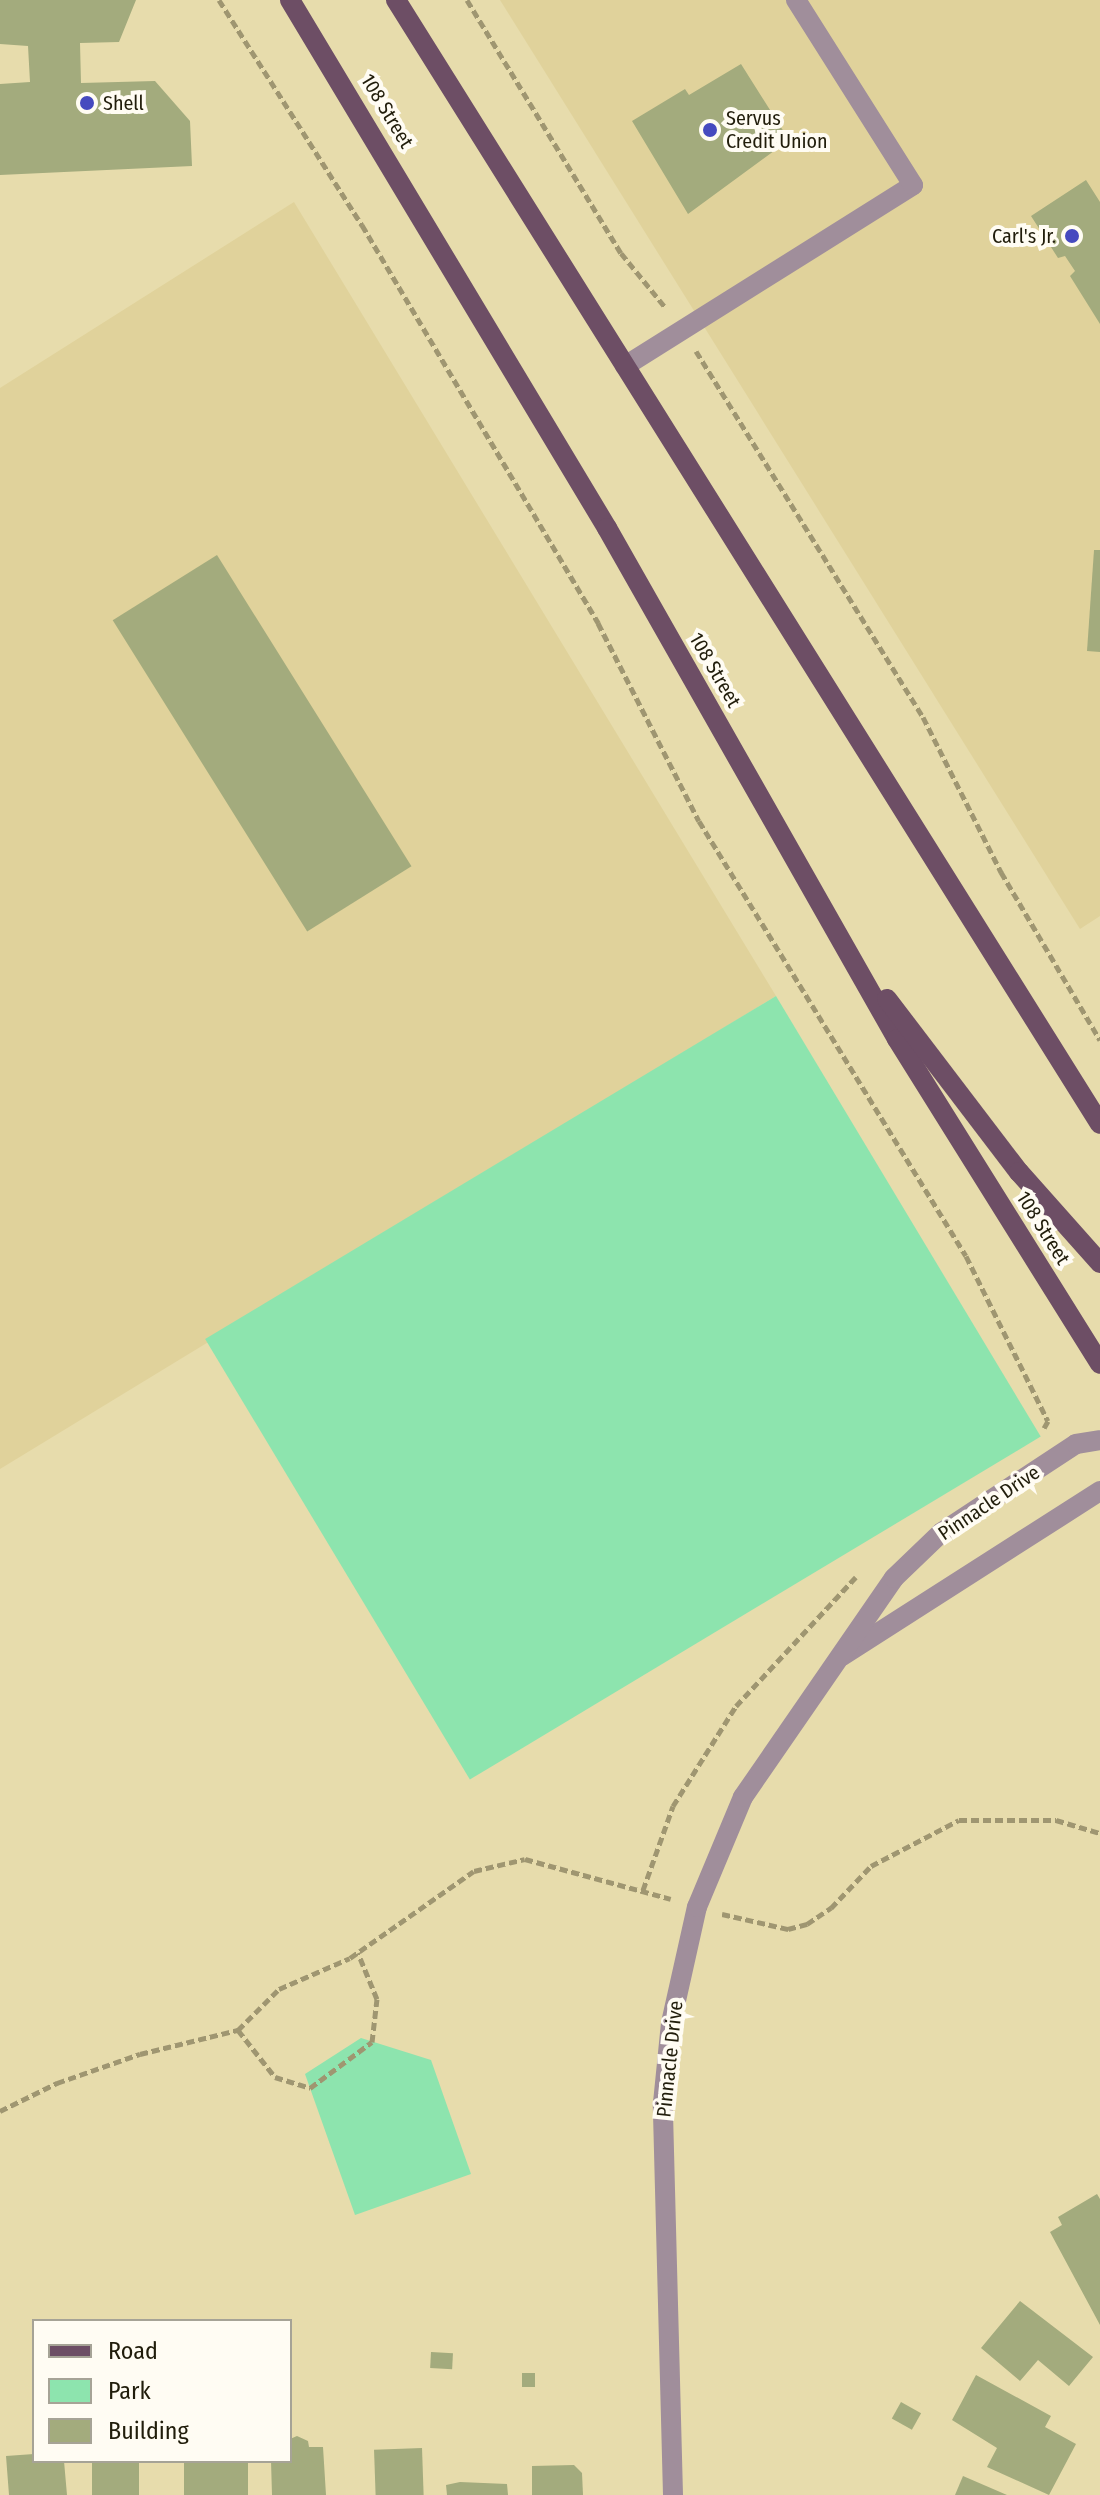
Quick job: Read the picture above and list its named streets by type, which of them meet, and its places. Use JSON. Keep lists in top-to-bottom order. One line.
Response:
{"streets":{"main road":["108 Street"],"street":["Pinnacle Drive"]},"places":["Shell","Servus Credit Union","Carl's Jr."],"legend":["Road","Park","Building"]}
